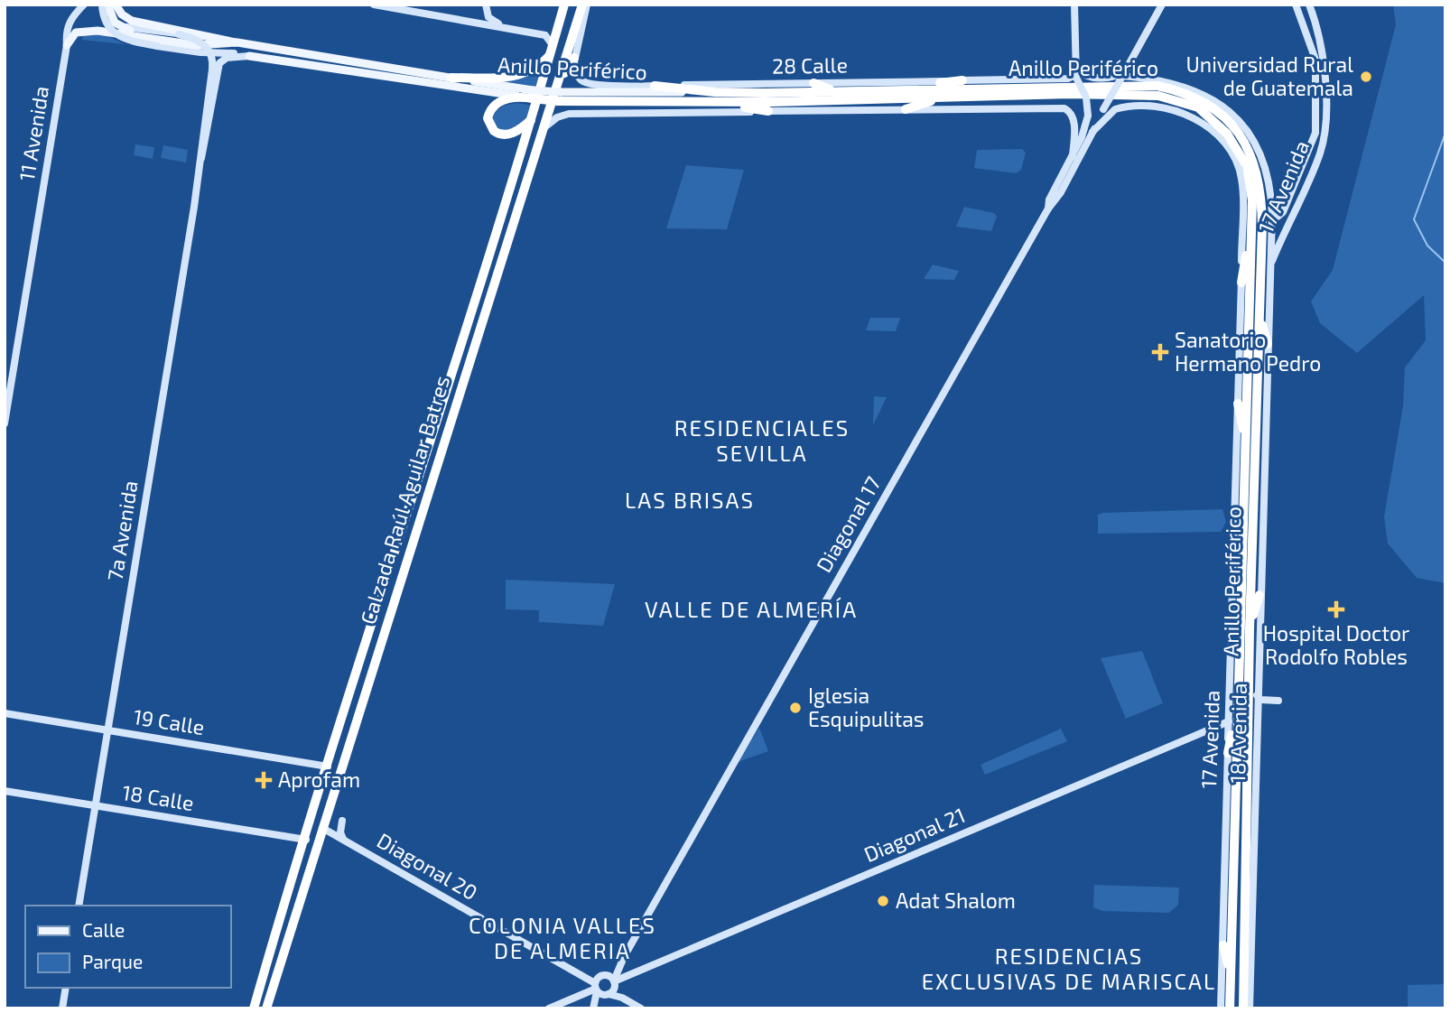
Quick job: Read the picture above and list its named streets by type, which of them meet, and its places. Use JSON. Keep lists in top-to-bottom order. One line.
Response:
{"streets":{"highway":["Anillo Periférico","Calzada Raúl Aguilar Batres"],"street":["28 Calle","11 Avenida","17 Avenida","Diagonal 17","7a Avenida","19 Calle","18 Avenida","18 Calle","Diagonal 21","Diagonal 20"]},"crossings":[["28 Calle","Anillo Periférico"],["28 Calle","Diagonal 17"],["Anillo Periférico","11 Avenida"],["Anillo Periférico","17 Avenida"],["Anillo Periférico","Calzada Raúl Aguilar Batres"],["Anillo Periférico","Diagonal 17"],["Anillo Periférico","7a Avenida"],["Anillo Periférico","18 Avenida"],["17 Avenida","18 Avenida"],["17 Avenida","Diagonal 21"],["Calzada Raúl Aguilar Batres","19 Calle"],["Calzada Raúl Aguilar Batres","18 Calle"],["Calzada Raúl Aguilar Batres","Diagonal 20"],["Diagonal 17","Diagonal 21"],["Diagonal 17","Diagonal 20"],["7a Avenida","19 Calle"],["7a Avenida","18 Calle"],["Diagonal 21","Diagonal 20"]],"districts":["RESIDENCIALES SEVILLA","LAS BRISAS","VALLE DE ALMERÍA","COLONIA VALLES DE ALMERIA","RESIDENCIAS EXCLUSIVAS DE MARISCAL"],"places":{"other":["Universidad Rural de Guatemala","Iglesia Esquipulitas","Adat Shalom"],"health":["Sanatorio Hermano Pedro","Hospital Doctor Rodolfo Robles","Aprofam"]},"legend":["Calle","Parque"]}
